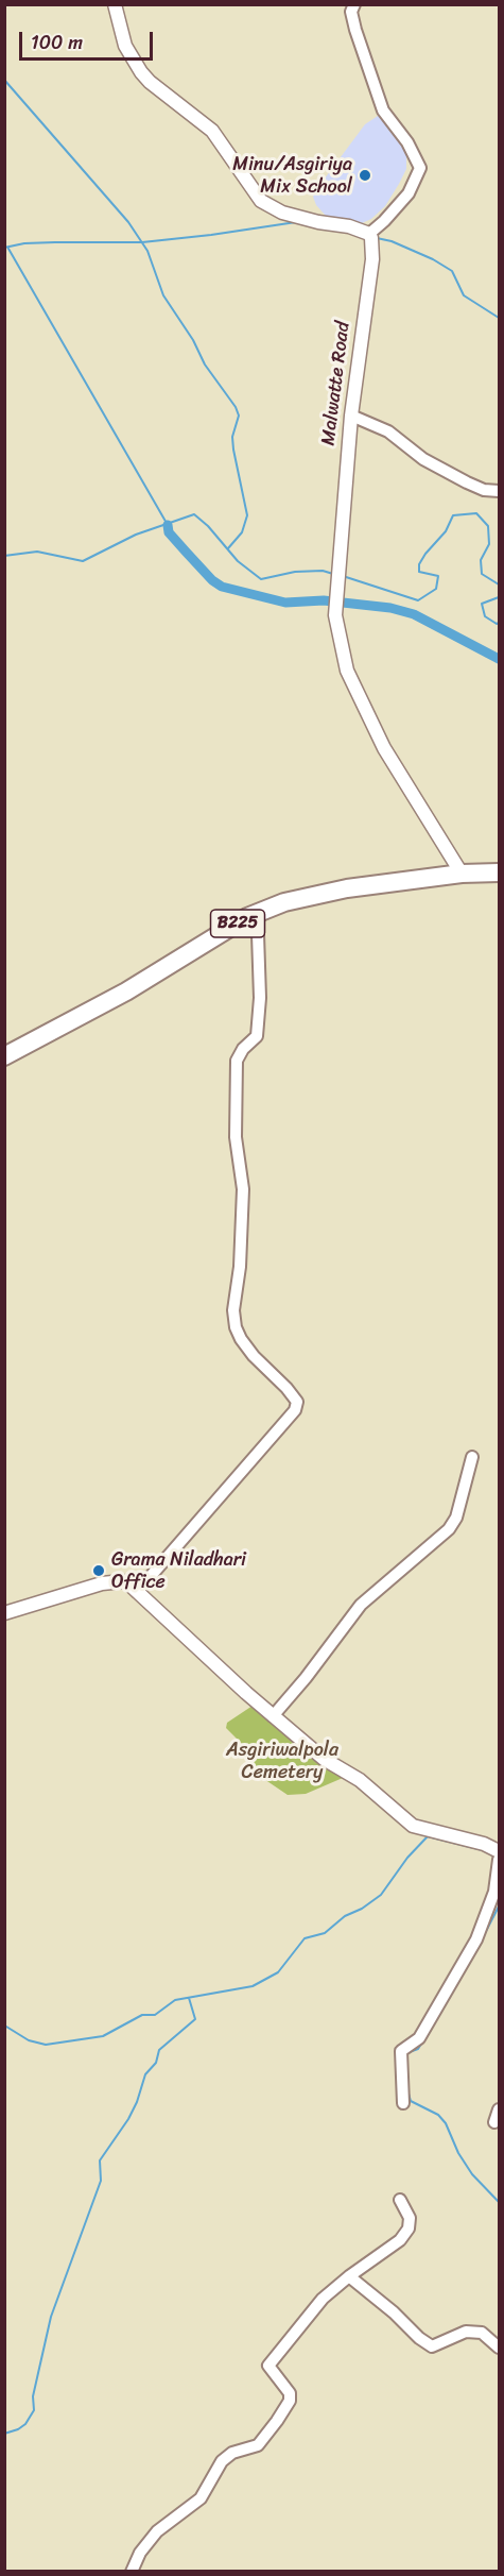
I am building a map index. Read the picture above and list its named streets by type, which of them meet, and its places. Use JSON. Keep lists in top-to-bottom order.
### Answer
{
  "streets": {
    "main road": ["B225"],
    "street": ["Malwatte Road"]
  },
  "crossings": [
    ["Malwatte Road", "B225"]
  ],
  "parks": ["Asgiriwalpola Cemetery"],
  "places": ["Minu/Asgiriya Mix School", "Grama Niladhari Office"],
  "scale_bar": "100 m"
}
